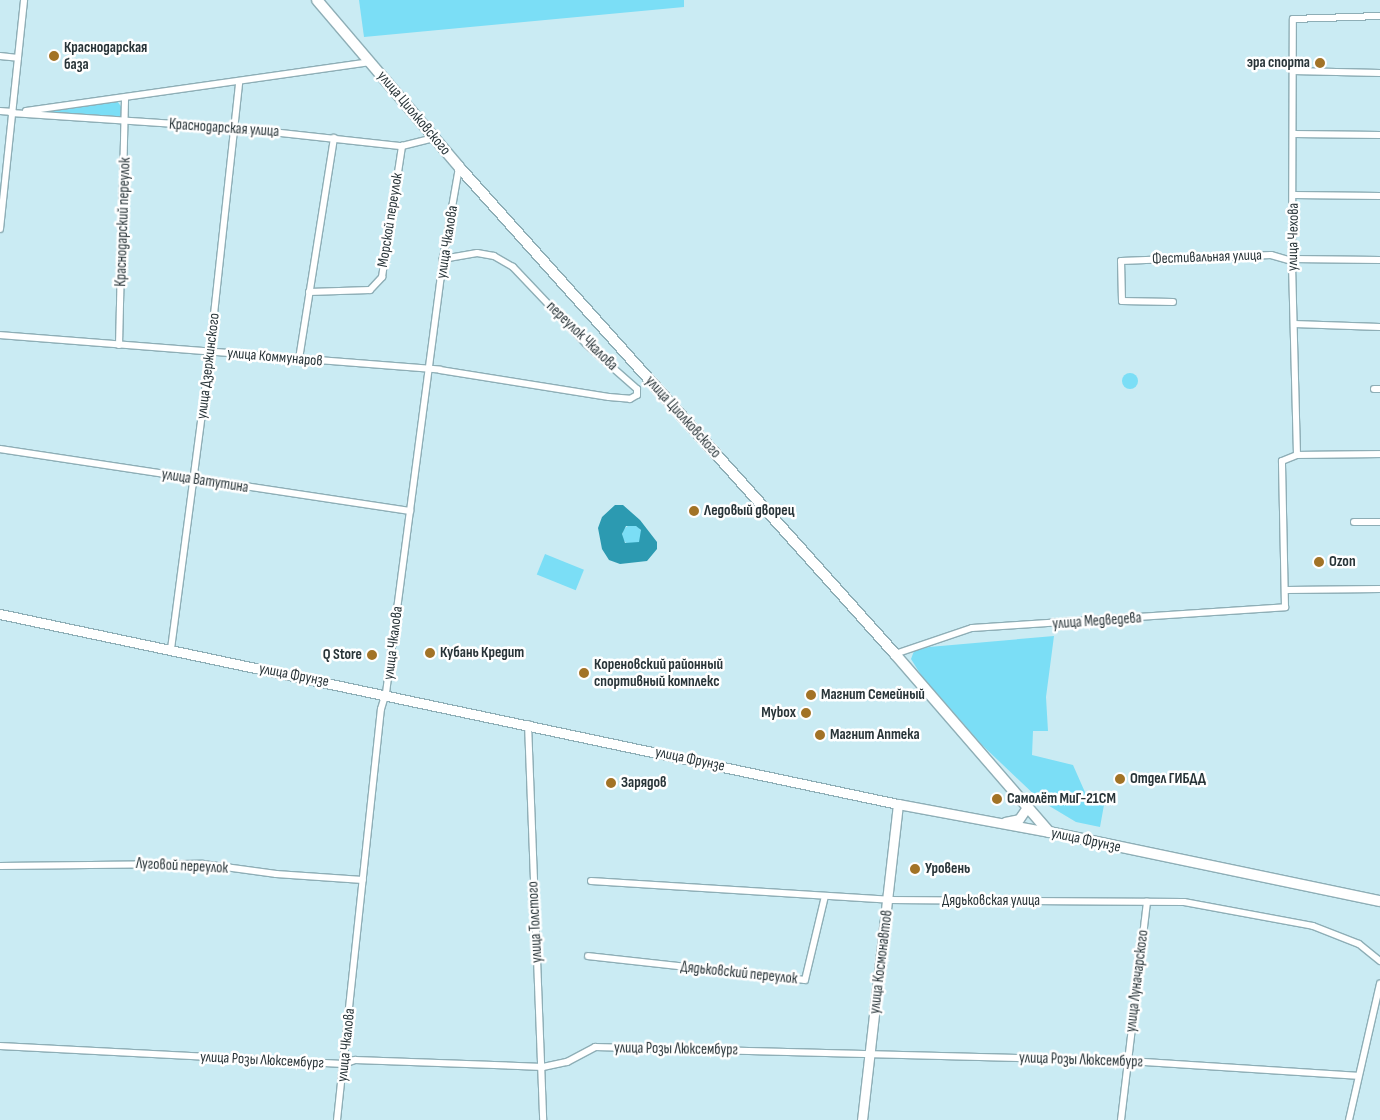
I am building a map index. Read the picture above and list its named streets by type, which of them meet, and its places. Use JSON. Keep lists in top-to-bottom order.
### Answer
{
  "streets": {
    "main road": ["улица Циолковского", "улица Фрунзе", "улица Космонавтов"],
    "street": [
      "Краснодарская улица",
      "Морской переулок",
      "Краснодарский переулок",
      "улица Чехова",
      "улица Чкалова",
      "Фестивальная улица",
      "переулок Чкалова",
      "улица Коммунаров",
      "улица Дзержинского",
      "улица Ватутина",
      "улица Медведева",
      "Луговой переулок",
      "Дядьковская улица",
      "улица Толстого",
      "Дядьковский переулок",
      "улица Луначарского",
      "улица Розы Люксембург"
    ]
  },
  "crossings": [
    ["улица Циолковского", "Краснодарская улица"],
    ["улица Циолковского", "улица Чкалова"],
    ["улица Циолковского", "улица Медведева"],
    ["улица Циолковского", "улица Фрунзе"],
    ["Краснодарская улица", "Морской переулок"],
    ["Краснодарская улица", "Краснодарский переулок"],
    ["Краснодарская улица", "улица Дзержинского"],
    ["Краснодарский переулок", "улица Коммунаров"],
    ["улица Чехова", "Фестивальная улица"],
    ["улица Чкалова", "переулок Чкалова"],
    ["улица Чкалова", "улица Коммунаров"],
    ["улица Чкалова", "улица Ватутина"],
    ["улица Чкалова", "улица Фрунзе"],
    ["улица Чкалова", "Луговой переулок"],
    ["улица Чкалова", "улица Розы Люксембург"],
    ["переулок Чкалова", "улица Коммунаров"],
    ["улица Коммунаров", "улица Дзержинского"],
    ["улица Дзержинского", "улица Ватутина"],
    ["улица Дзержинского", "улица Фрунзе"],
    ["улица Фрунзе", "улица Толстого"],
    ["улица Фрунзе", "улица Космонавтов"],
    ["Дядьковская улица", "улица Космонавтов"],
    ["Дядьковская улица", "Дядьковский переулок"],
    ["Дядьковская улица", "улица Луначарского"],
    ["улица Толстого", "улица Розы Люксембург"],
    ["улица Космонавтов", "улица Розы Люксембург"],
    ["улица Луначарского", "улица Розы Люксембург"]
  ],
  "places": [
    "Краснодарская база",
    "эра спорта",
    "Ледовый дворец",
    "Ozon",
    "Кубань Кредит",
    "Q Store",
    "Кореновский районный спортивный комплекс",
    "Магнит Семейный",
    "Mybox",
    "Магнит Аптека",
    "Отдел ГИБДД",
    "Зарядов",
    "Самолёт МиГ-21СМ",
    "Уровень"
  ]
}
